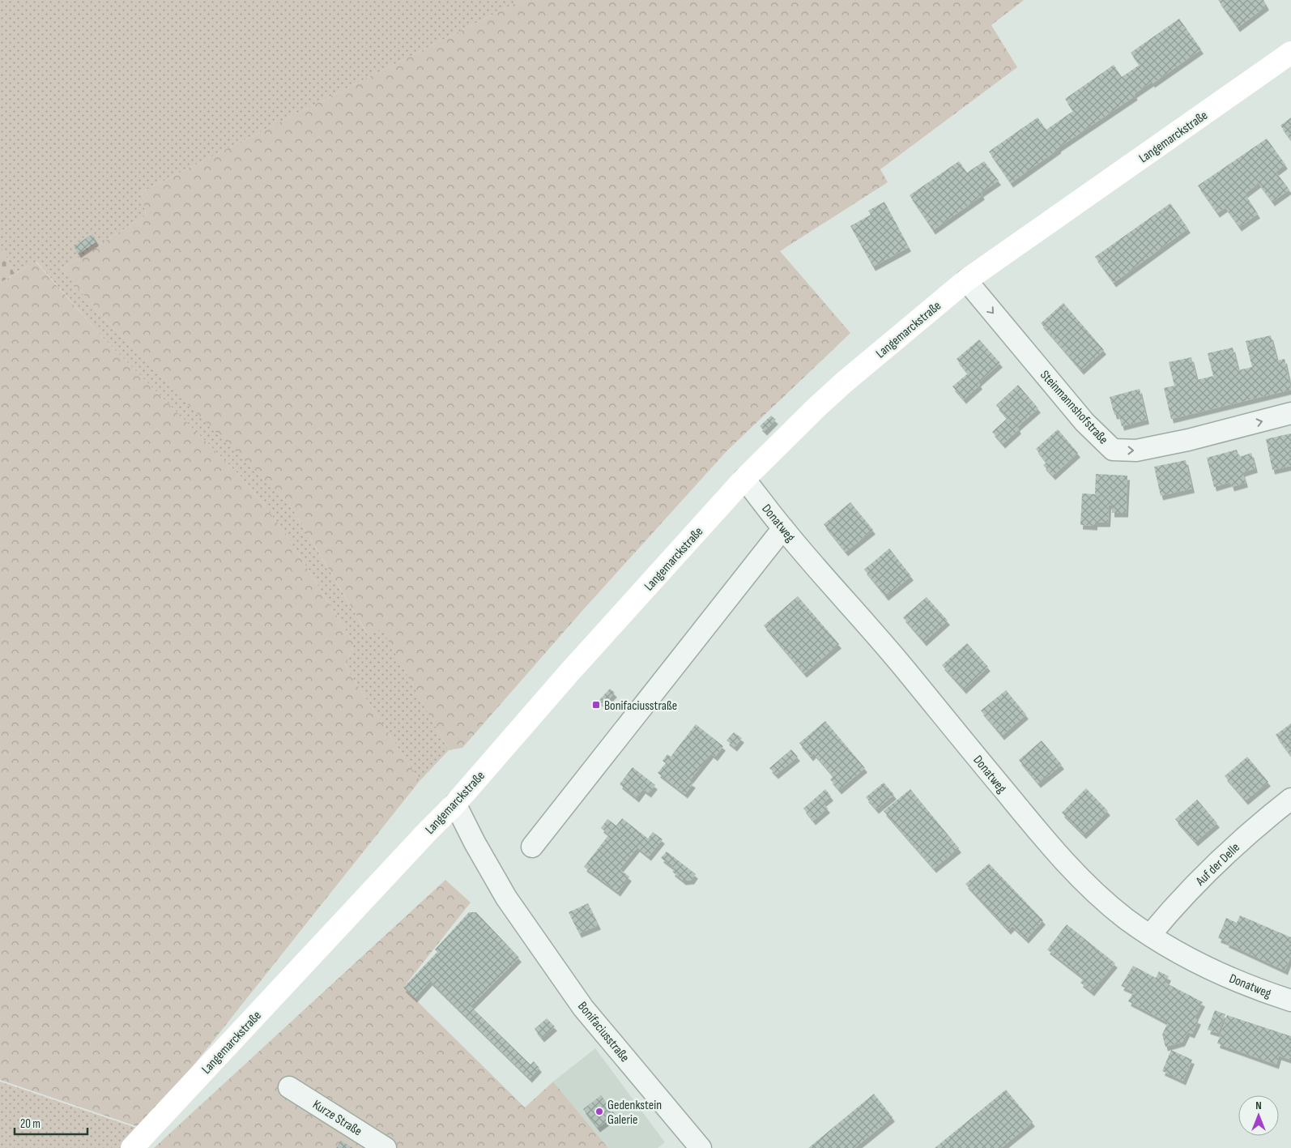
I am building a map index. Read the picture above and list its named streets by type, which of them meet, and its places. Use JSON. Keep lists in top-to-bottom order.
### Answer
{
  "streets": {
    "street": [
      "Langemarckstraße",
      "Steinmannshofstraße",
      "Donatweg",
      "Auf der Delle",
      "Bonifaciusstraße",
      "Kurze Straße"
    ]
  },
  "crossings": [
    ["Langemarckstraße", "Steinmannshofstraße"],
    ["Langemarckstraße", "Donatweg"],
    ["Langemarckstraße", "Bonifaciusstraße"],
    ["Donatweg", "Auf der Delle"]
  ],
  "one_way": ["Steinmannshofstraße"],
  "places": {
    "transit": ["Bonifaciusstraße"],
    "other": ["Gedenkstein Galerie"]
  },
  "scale_bar": "20 m",
  "north": "top"
}
